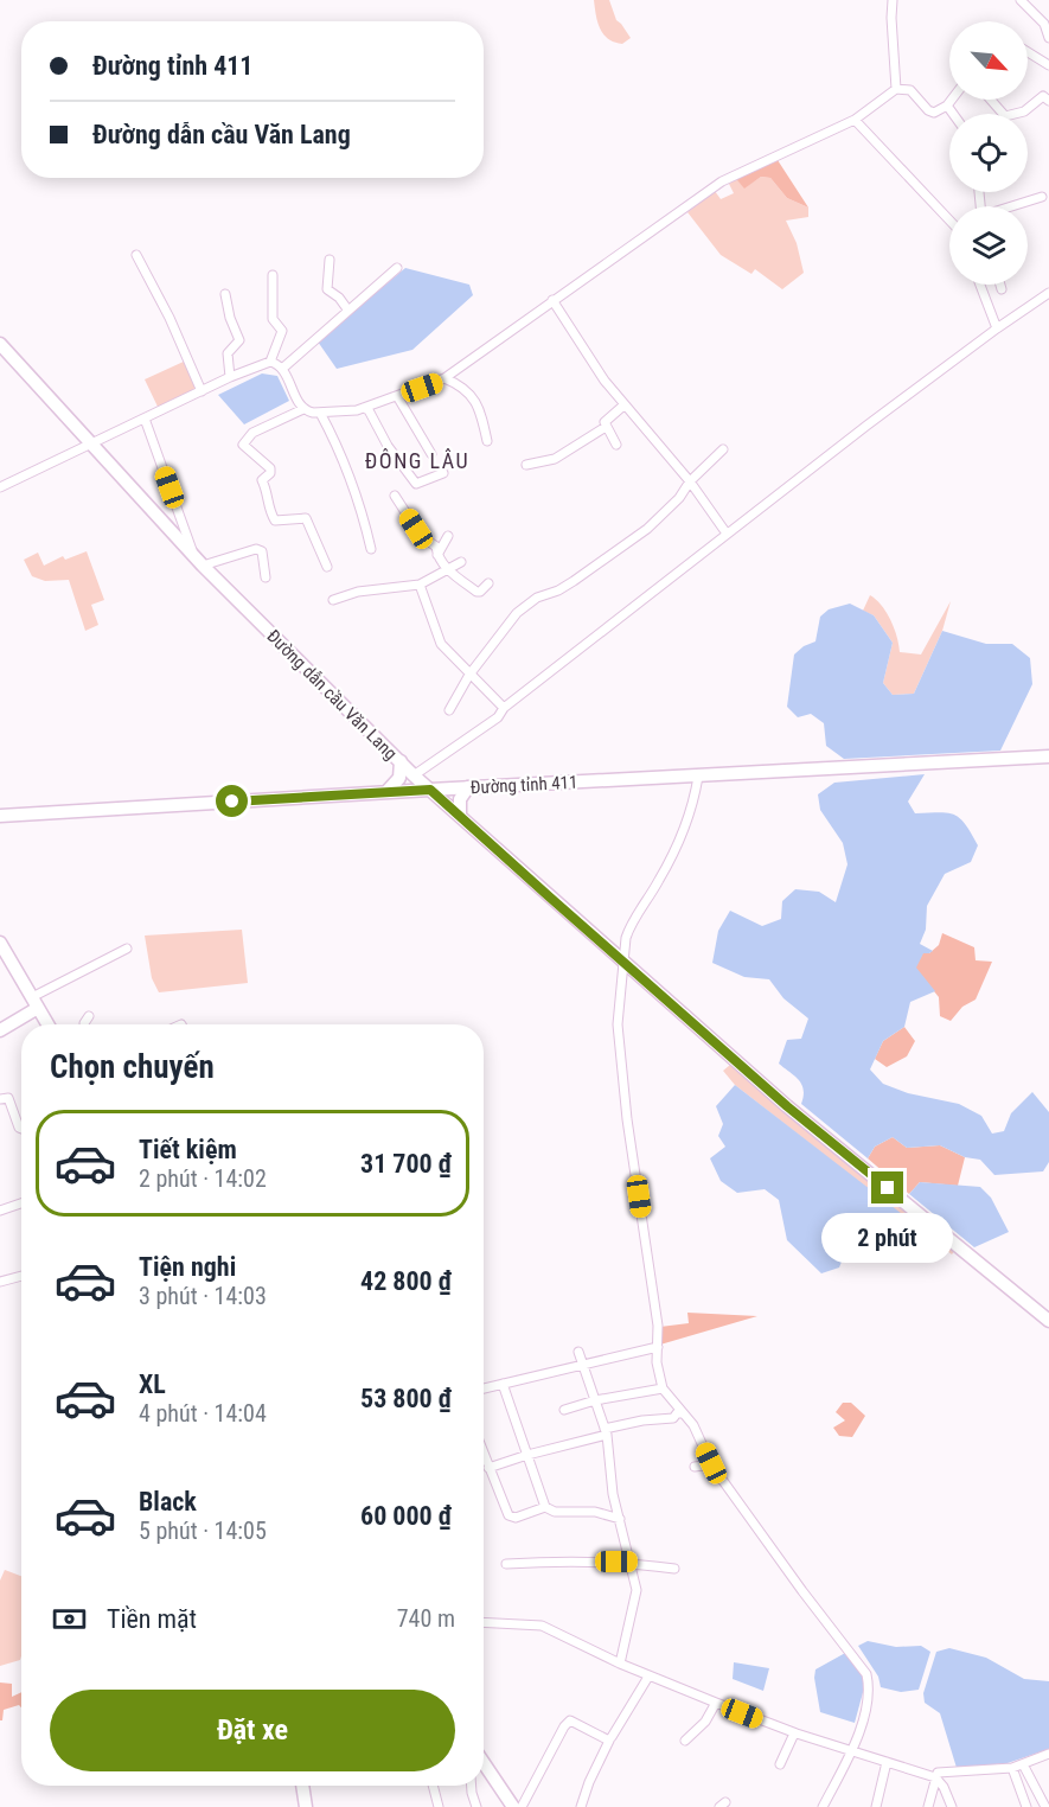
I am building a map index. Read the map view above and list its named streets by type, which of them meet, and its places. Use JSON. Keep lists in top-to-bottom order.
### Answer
{
  "streets": {
    "main road": ["Đường dẫn cầu Văn Lang", "Đường tỉnh 411"]
  },
  "crossings": [
    ["Đường dẫn cầu Văn Lang", "Đường tỉnh 411"]
  ],
  "districts": ["ĐÔNG LÂU"],
  "north": "bottom right",
  "page": {
    "banner": ["Đường tỉnh 411", "Đường dẫn cầu Văn Lang"],
    "heading": "Chọn chuyến",
    "list": [
      {
        "name": "Tiết kiệm",
        "note": "2 phút · 14:02",
        "value": "31 700 ₫"
      },
      {
        "name": "Tiện nghi",
        "note": "3 phút · 14:03",
        "value": "42 800 ₫"
      },
      {
        "name": "XL",
        "note": "4 phút · 14:04",
        "value": "53 800 ₫"
      },
      {
        "name": "Black",
        "note": "5 phút · 14:05",
        "value": "60 000 ₫"
      }
    ],
    "bubble": "2 phút",
    "pay": ["Tiền mặt", "740 m"],
    "buttons": "Đặt xe"
  }
}
